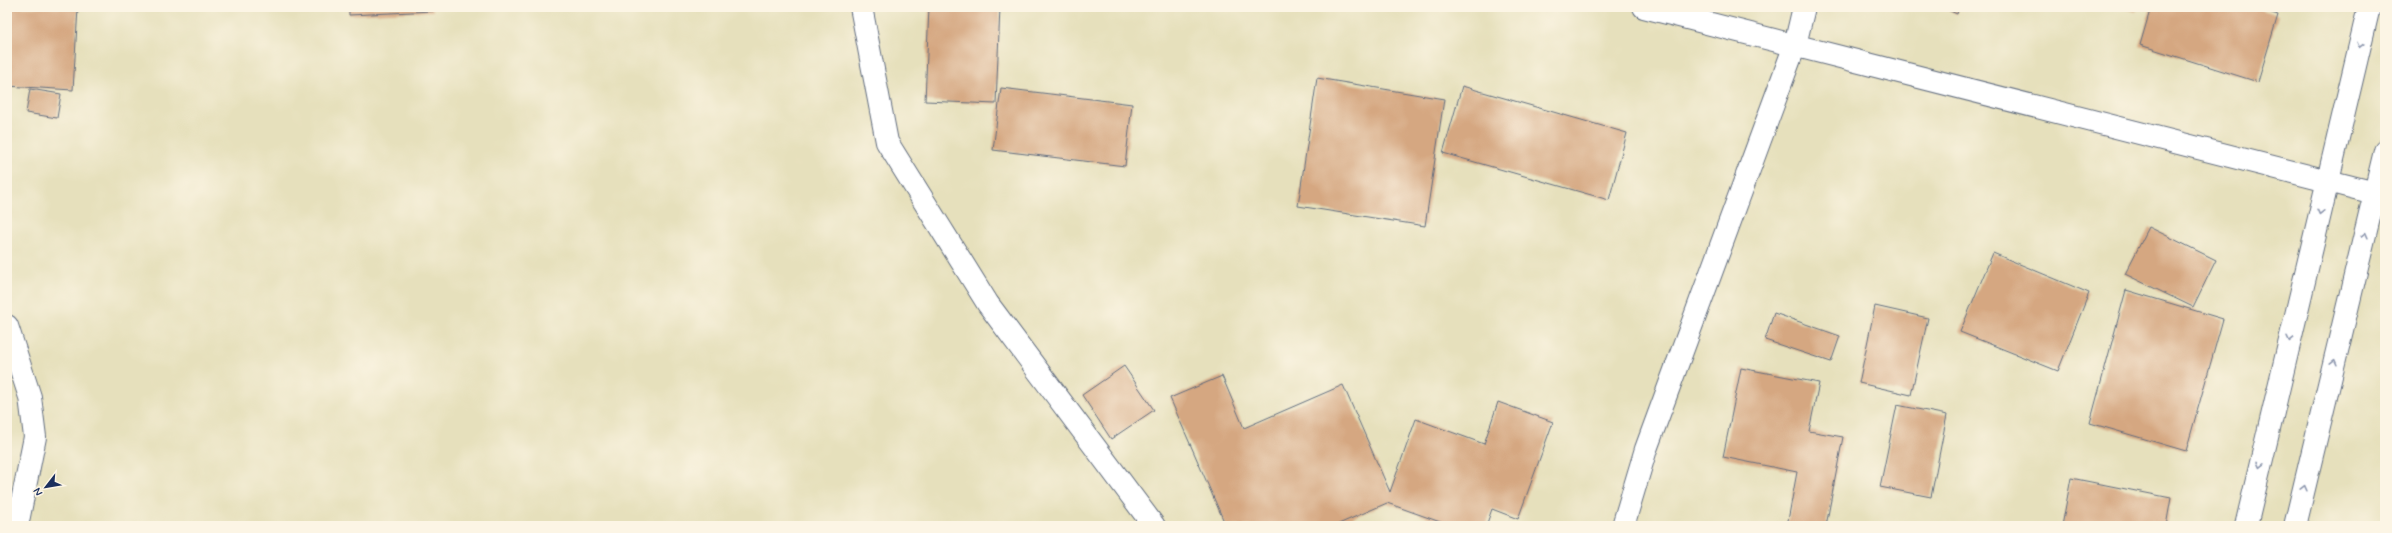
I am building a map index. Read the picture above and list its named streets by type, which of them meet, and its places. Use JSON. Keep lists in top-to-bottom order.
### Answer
{
  "north": "bottom left"
}
